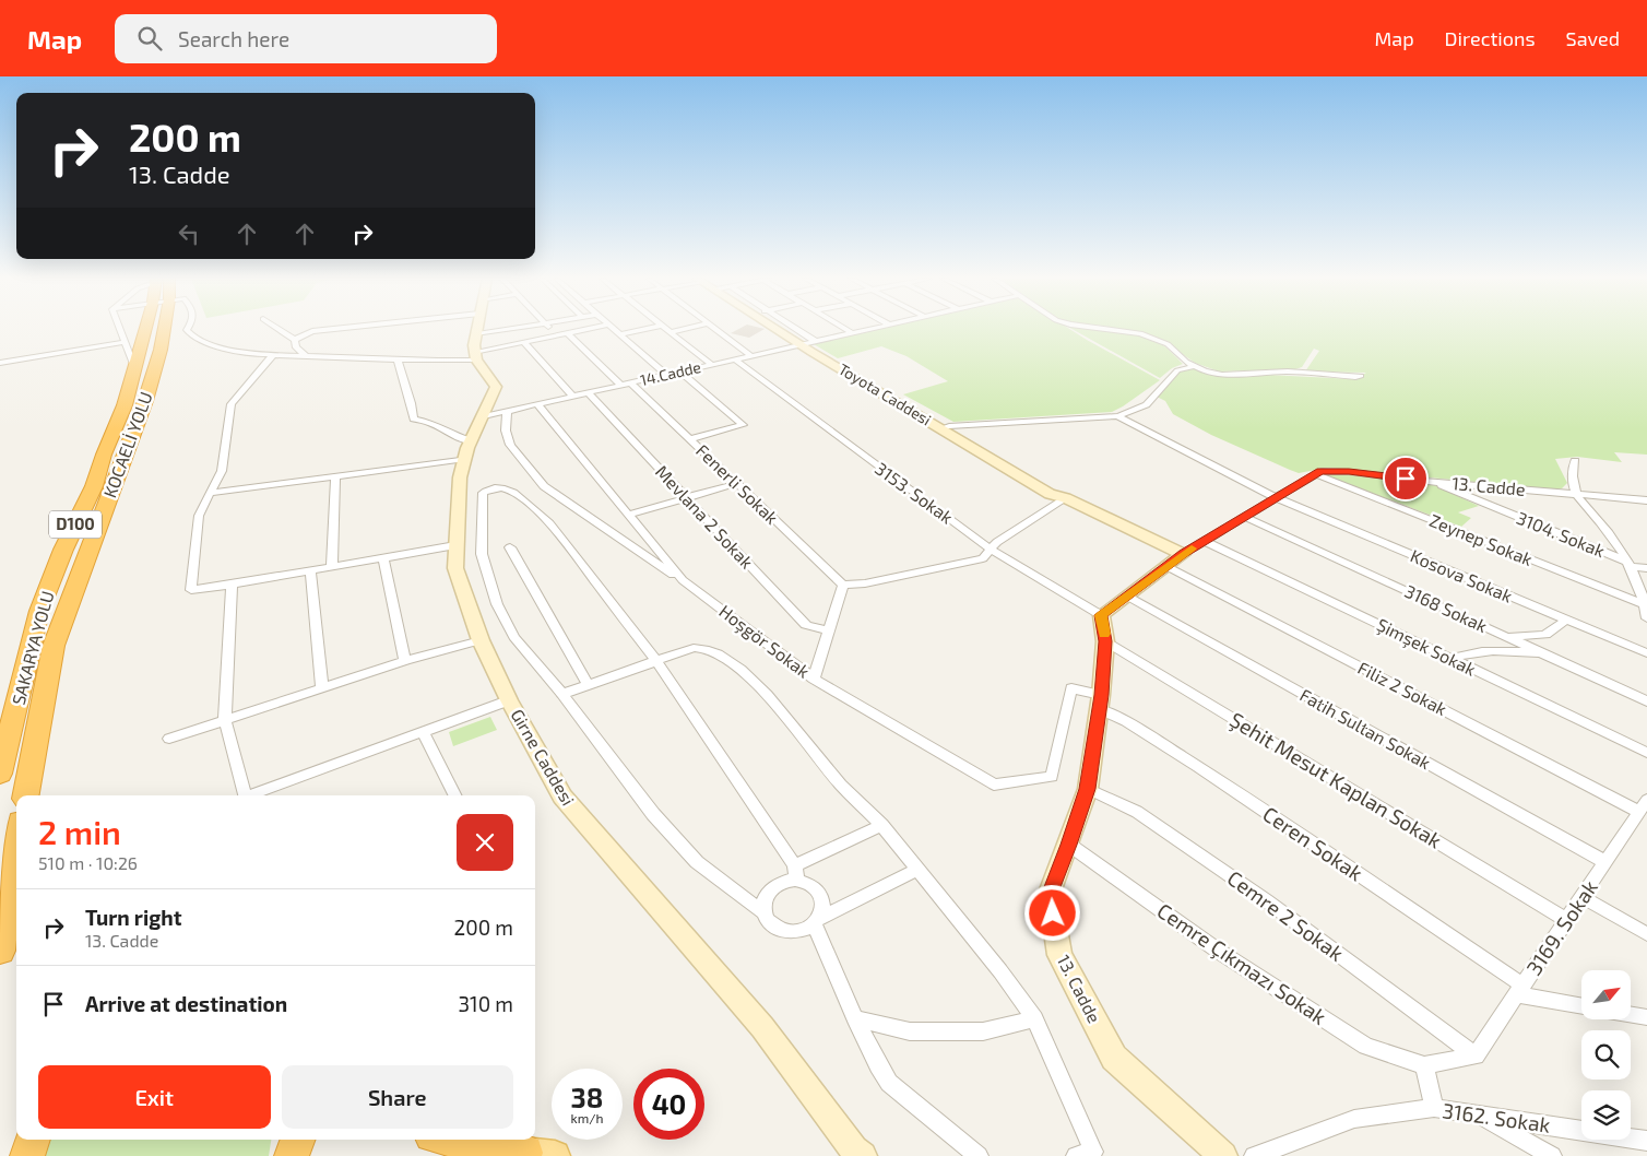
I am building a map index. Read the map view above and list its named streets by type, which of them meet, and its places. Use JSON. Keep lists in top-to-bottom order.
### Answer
{
  "streets": {
    "highway": ["KOCAELİ YOLU", "D100", "SAKARYA YOLU"],
    "street": [
      "14.Cadde",
      "Toyota Caddesi",
      "Fenerli Sokak",
      "13. Cadde",
      "3153. Sokak",
      "Mevlana 2 Sokak",
      "3104. Sokak",
      "Zeynep Sokak",
      "Kosova Sokak",
      "3168 Sokak",
      "Hoşgör Sokak",
      "Şimşek Sokak",
      "Filiz 2 Sokak",
      "Fatih Sultan Sokak",
      "Girne Caddesi",
      "Şehit Mesut Kaplan Sokak",
      "Ceren Sokak",
      "Cemre 2 Sokak",
      "3169. Sokak",
      "Cemre Çıkmazı Sokak",
      "3162. Sokak"
    ]
  },
  "crossings": [
    ["14.Cadde", "Toyota Caddesi"],
    ["14.Cadde", "Fenerli Sokak"],
    ["14.Cadde", "3153. Sokak"],
    ["14.Cadde", "Mevlana 2 Sokak"],
    ["14.Cadde", "Hoşgör Sokak"],
    ["14.Cadde", "Girne Caddesi"],
    ["Toyota Caddesi", "13. Cadde"],
    ["Toyota Caddesi", "Filiz 2 Sokak"],
    ["13. Cadde", "3153. Sokak"],
    ["13. Cadde", "3104. Sokak"],
    ["13. Cadde", "Zeynep Sokak"],
    ["13. Cadde", "Kosova Sokak"],
    ["13. Cadde", "3168 Sokak"],
    ["13. Cadde", "Şimşek Sokak"],
    ["13. Cadde", "Filiz 2 Sokak"],
    ["13. Cadde", "Fatih Sultan Sokak"],
    ["13. Cadde", "Şehit Mesut Kaplan Sokak"],
    ["13. Cadde", "Ceren Sokak"],
    ["13. Cadde", "Cemre 2 Sokak"],
    ["13. Cadde", "Cemre Çıkmazı Sokak"],
    ["Hoşgör Sokak", "Ceren Sokak"],
    ["Filiz 2 Sokak", "3169. Sokak"],
    ["Fatih Sultan Sokak", "3169. Sokak"],
    ["Şehit Mesut Kaplan Sokak", "3169. Sokak"],
    ["Ceren Sokak", "3169. Sokak"],
    ["Cemre 2 Sokak", "3169. Sokak"]
  ],
  "north": "top right",
  "page": {
    "header": "Map",
    "search": "Search here",
    "nav": ["Map", "Directions", "Saved"],
    "turn": ["200 m", "13. Cadde"],
    "heading": ["2 min", "510 m · 10:26"],
    "list": [
      {
        "name": "Turn right",
        "note": "13. Cadde",
        "value": "200 m"
      },
      {
        "name": "Arrive at destination",
        "value": "310 m"
      }
    ],
    "buttons": ["Exit", "Share"],
    "speed": "38 km/h",
    "limit": "40"
  }
}
